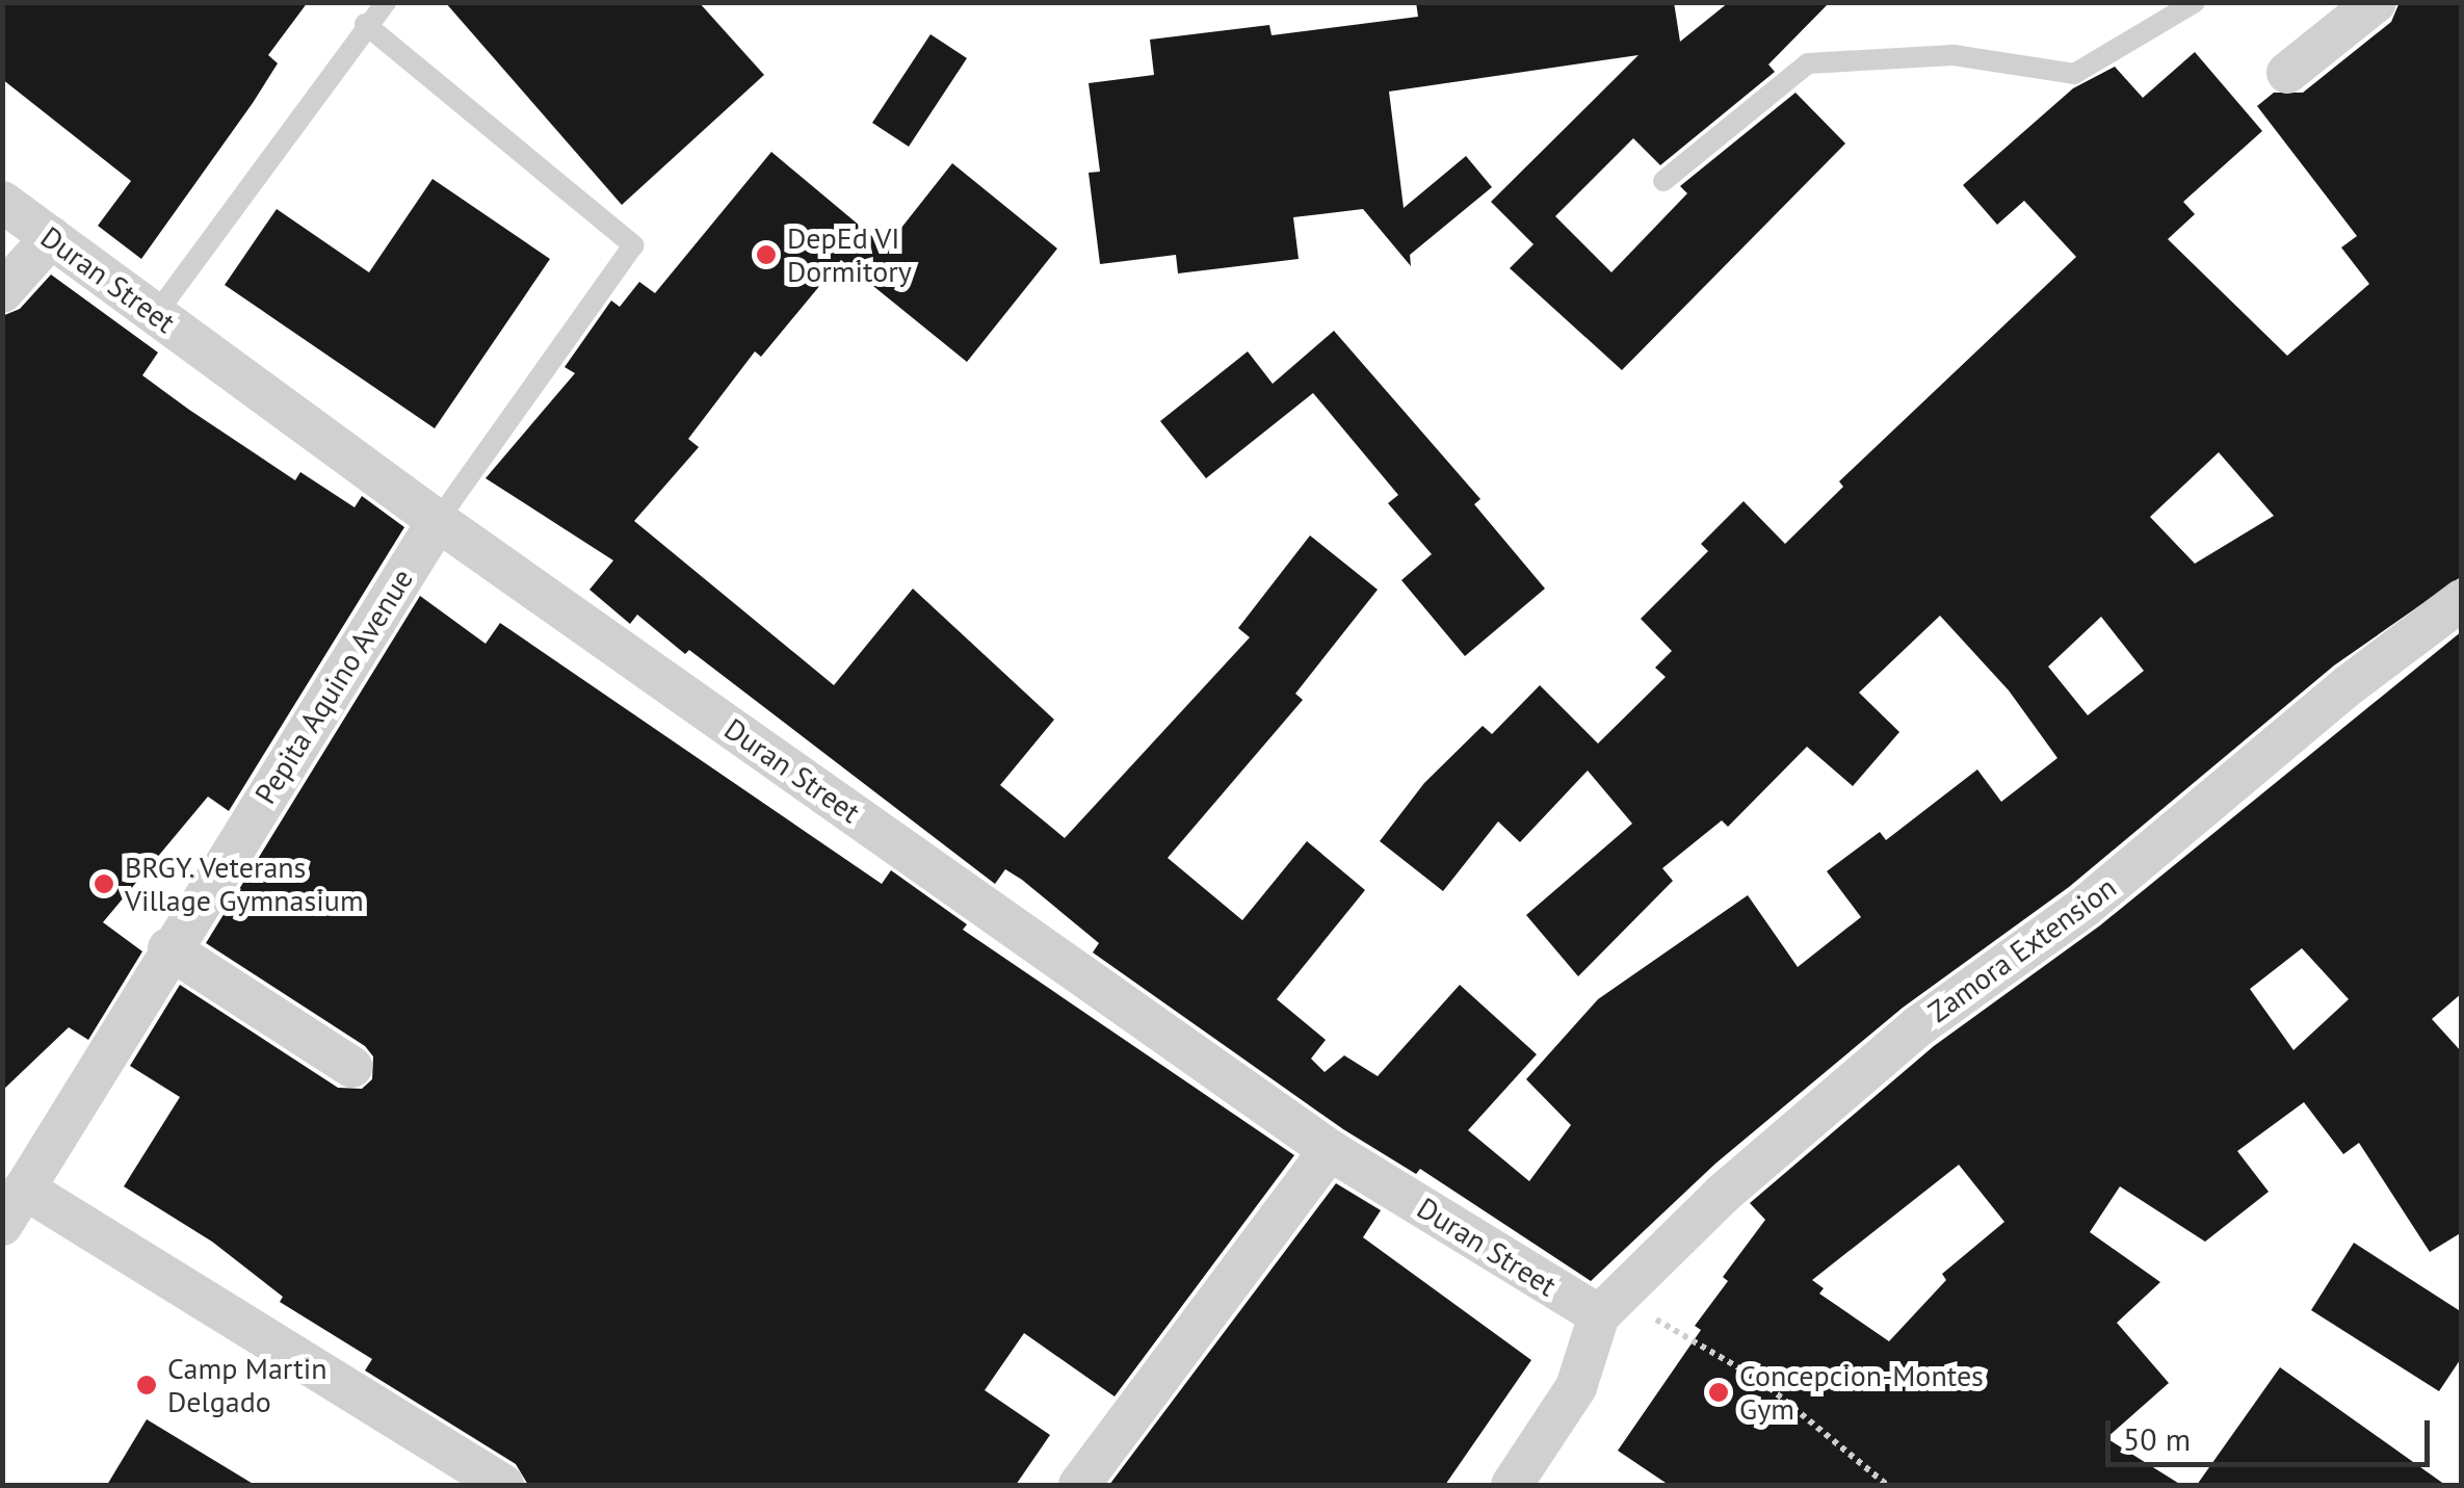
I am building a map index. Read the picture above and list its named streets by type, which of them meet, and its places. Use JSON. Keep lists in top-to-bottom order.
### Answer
{
  "streets": {
    "street": ["Duran Street", "Pepita Aquino Avenue", "Zamora Extension"]
  },
  "crossings": [
    ["Duran Street", "Pepita Aquino Avenue"],
    ["Duran Street", "Zamora Extension"]
  ],
  "places": [
    "DepEd VI Dormitory",
    "BRGY. Veterans Village Gymnasium",
    "Camp Martin Delgado",
    "Concepcion-Montes Gym"
  ],
  "scale_bar": "50 m"
}
